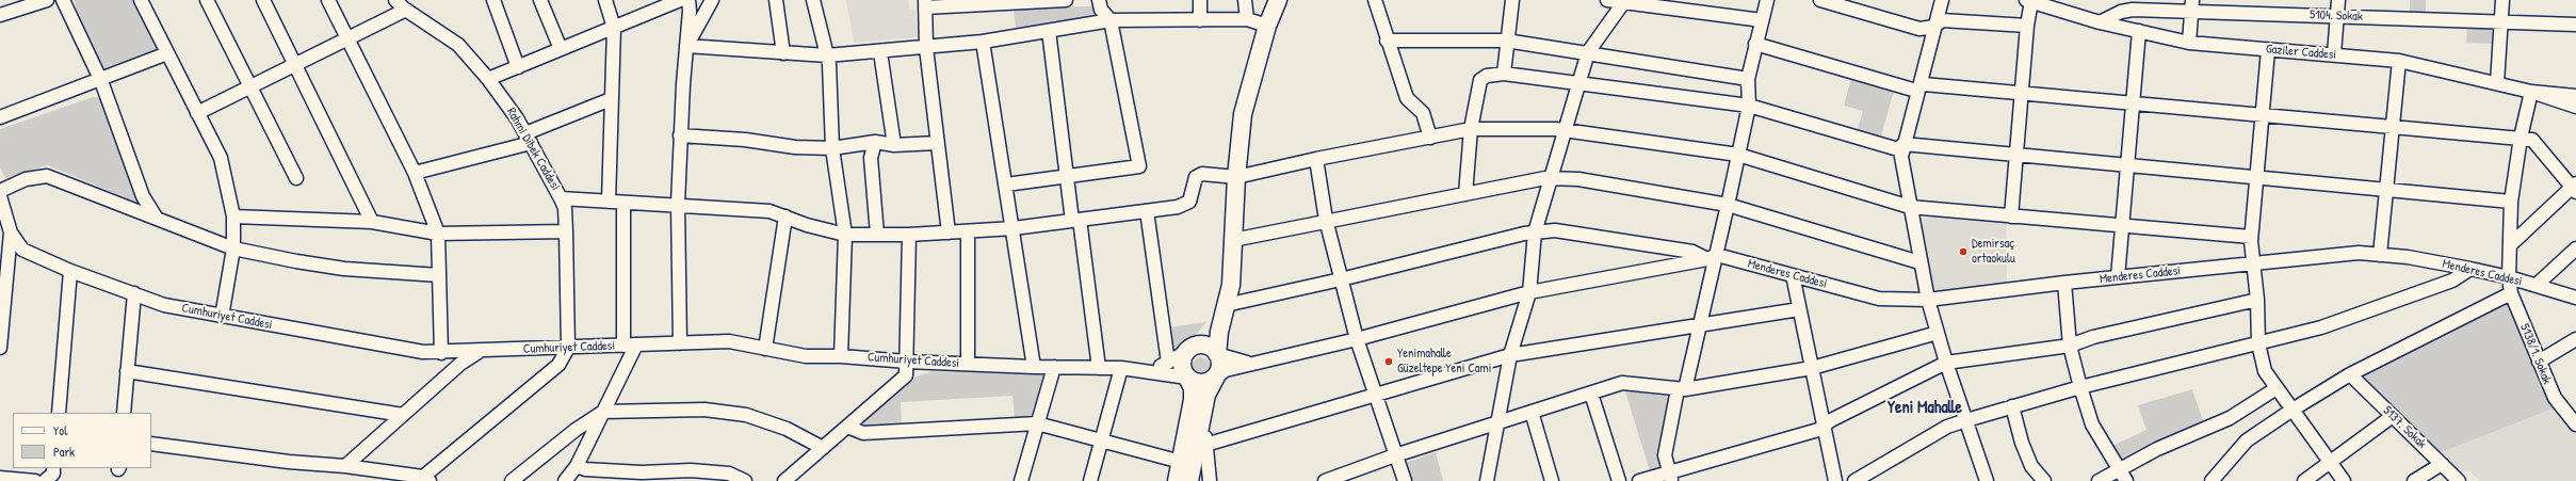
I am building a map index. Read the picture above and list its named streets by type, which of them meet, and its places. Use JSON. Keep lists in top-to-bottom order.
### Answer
{
  "streets": {
    "street": [
      "5104. Sokak",
      "Gaziler Caddesi",
      "Rahmi Dibek Caddesi",
      "Menderes Caddesi",
      "Cumhuriyet Caddesi",
      "5138/1. Sokak",
      "5137. Sokak"
    ]
  },
  "crossings": [
    ["5104. Sokak", "Gaziler Caddesi"],
    ["Gaziler Caddesi", "5138/1. Sokak"],
    ["Rahmi Dibek Caddesi", "Cumhuriyet Caddesi"],
    ["Menderes Caddesi", "5138/1. Sokak"]
  ],
  "districts": ["Yeni Mahalle"],
  "places": ["Demirsaç ortaokulu", "Yenimahalle Güzeltepe Yeni Cami"],
  "legend": ["Yol", "Park"]
}
